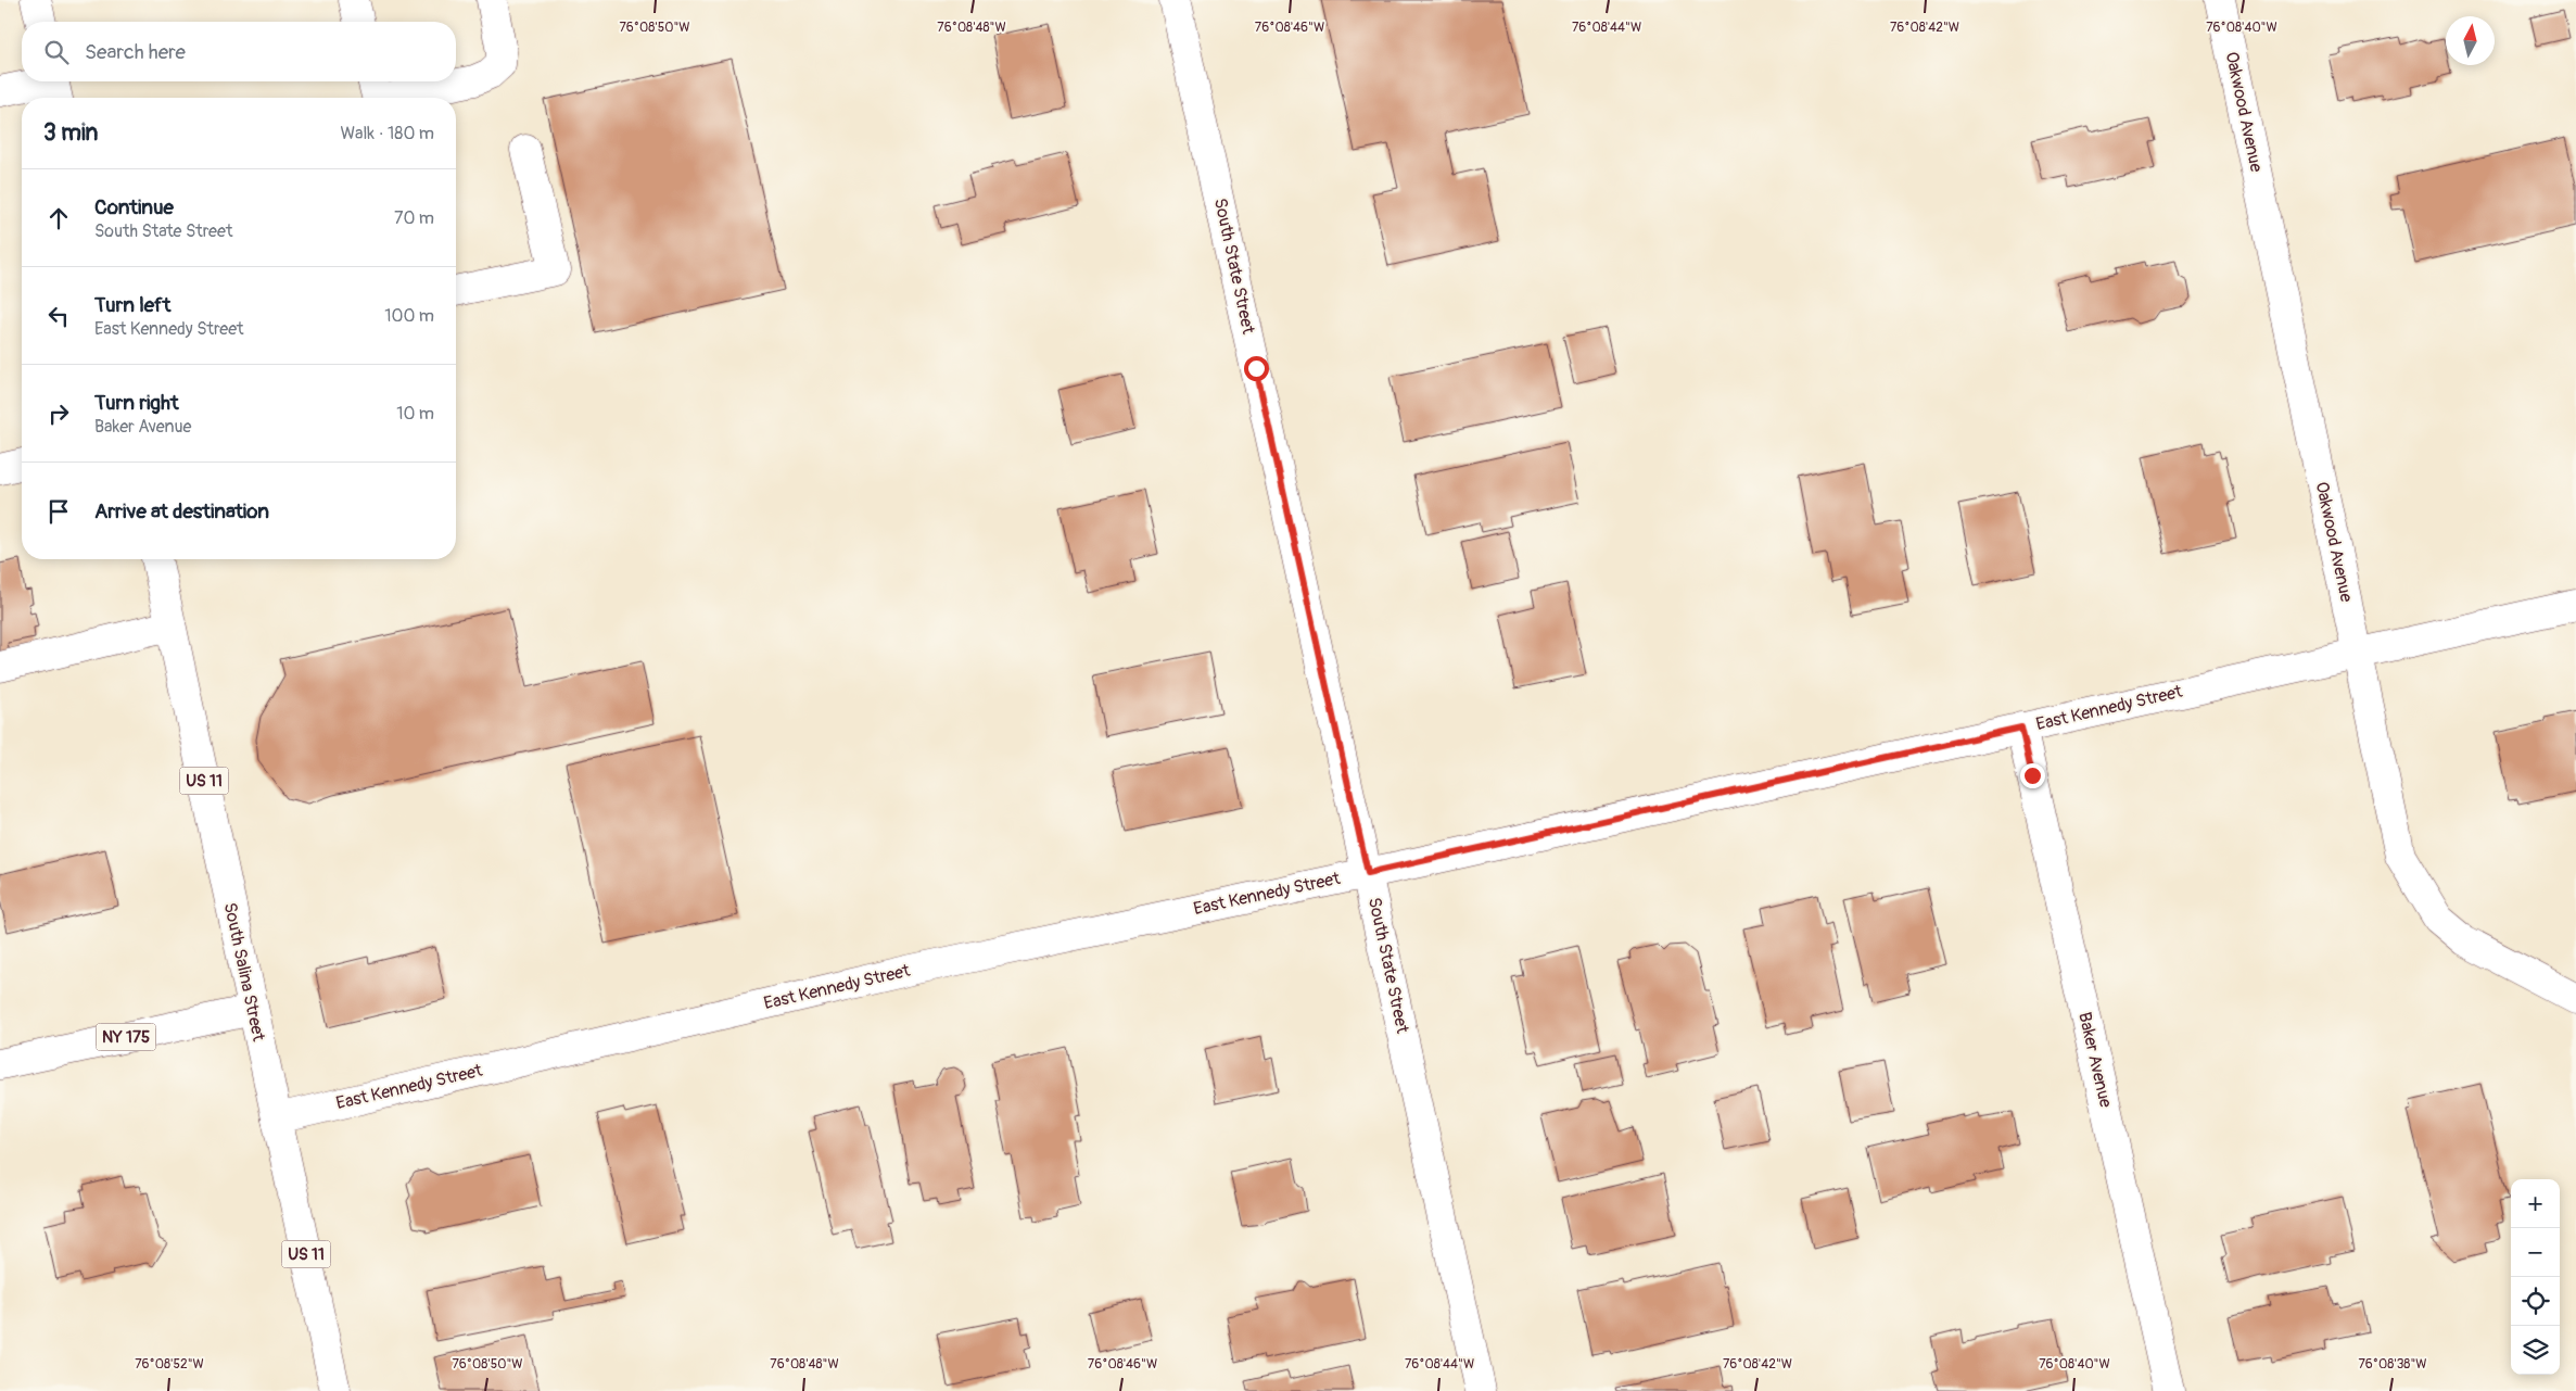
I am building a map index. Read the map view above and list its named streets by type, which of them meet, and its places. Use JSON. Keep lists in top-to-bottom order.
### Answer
{
  "streets": {
    "street": [
      "Oakwood Avenue",
      "South State Street",
      "East Kennedy Street",
      "US 11",
      "South Salina Street",
      "NY 175",
      "Baker Avenue"
    ]
  },
  "crossings": [
    ["Oakwood Avenue", "East Kennedy Street"],
    ["South State Street", "East Kennedy Street"],
    ["East Kennedy Street", "South Salina Street"],
    ["East Kennedy Street", "Baker Avenue"],
    ["South Salina Street", "NY 175"]
  ],
  "north": "top",
  "page": {
    "search": "Search here",
    "heading": ["3 min", "Walk · 180 m"],
    "list": [
      ["Continue", "South State Street", "70 m"],
      ["Turn left", "East Kennedy Street", "100 m"],
      ["Turn right", "Baker Avenue", "10 m"],
      "Arrive at destination"
    ],
    "map_buttons": ["+", "−"]
  },
  "coordinates": [
    "76°08'50\"W",
    "76°08'48\"W",
    "76°08'46\"W",
    "76°08'44\"W",
    "76°08'42\"W",
    "76°08'40\"W",
    "76°08'52\"W",
    "76°08'38\"W"
  ]
}
